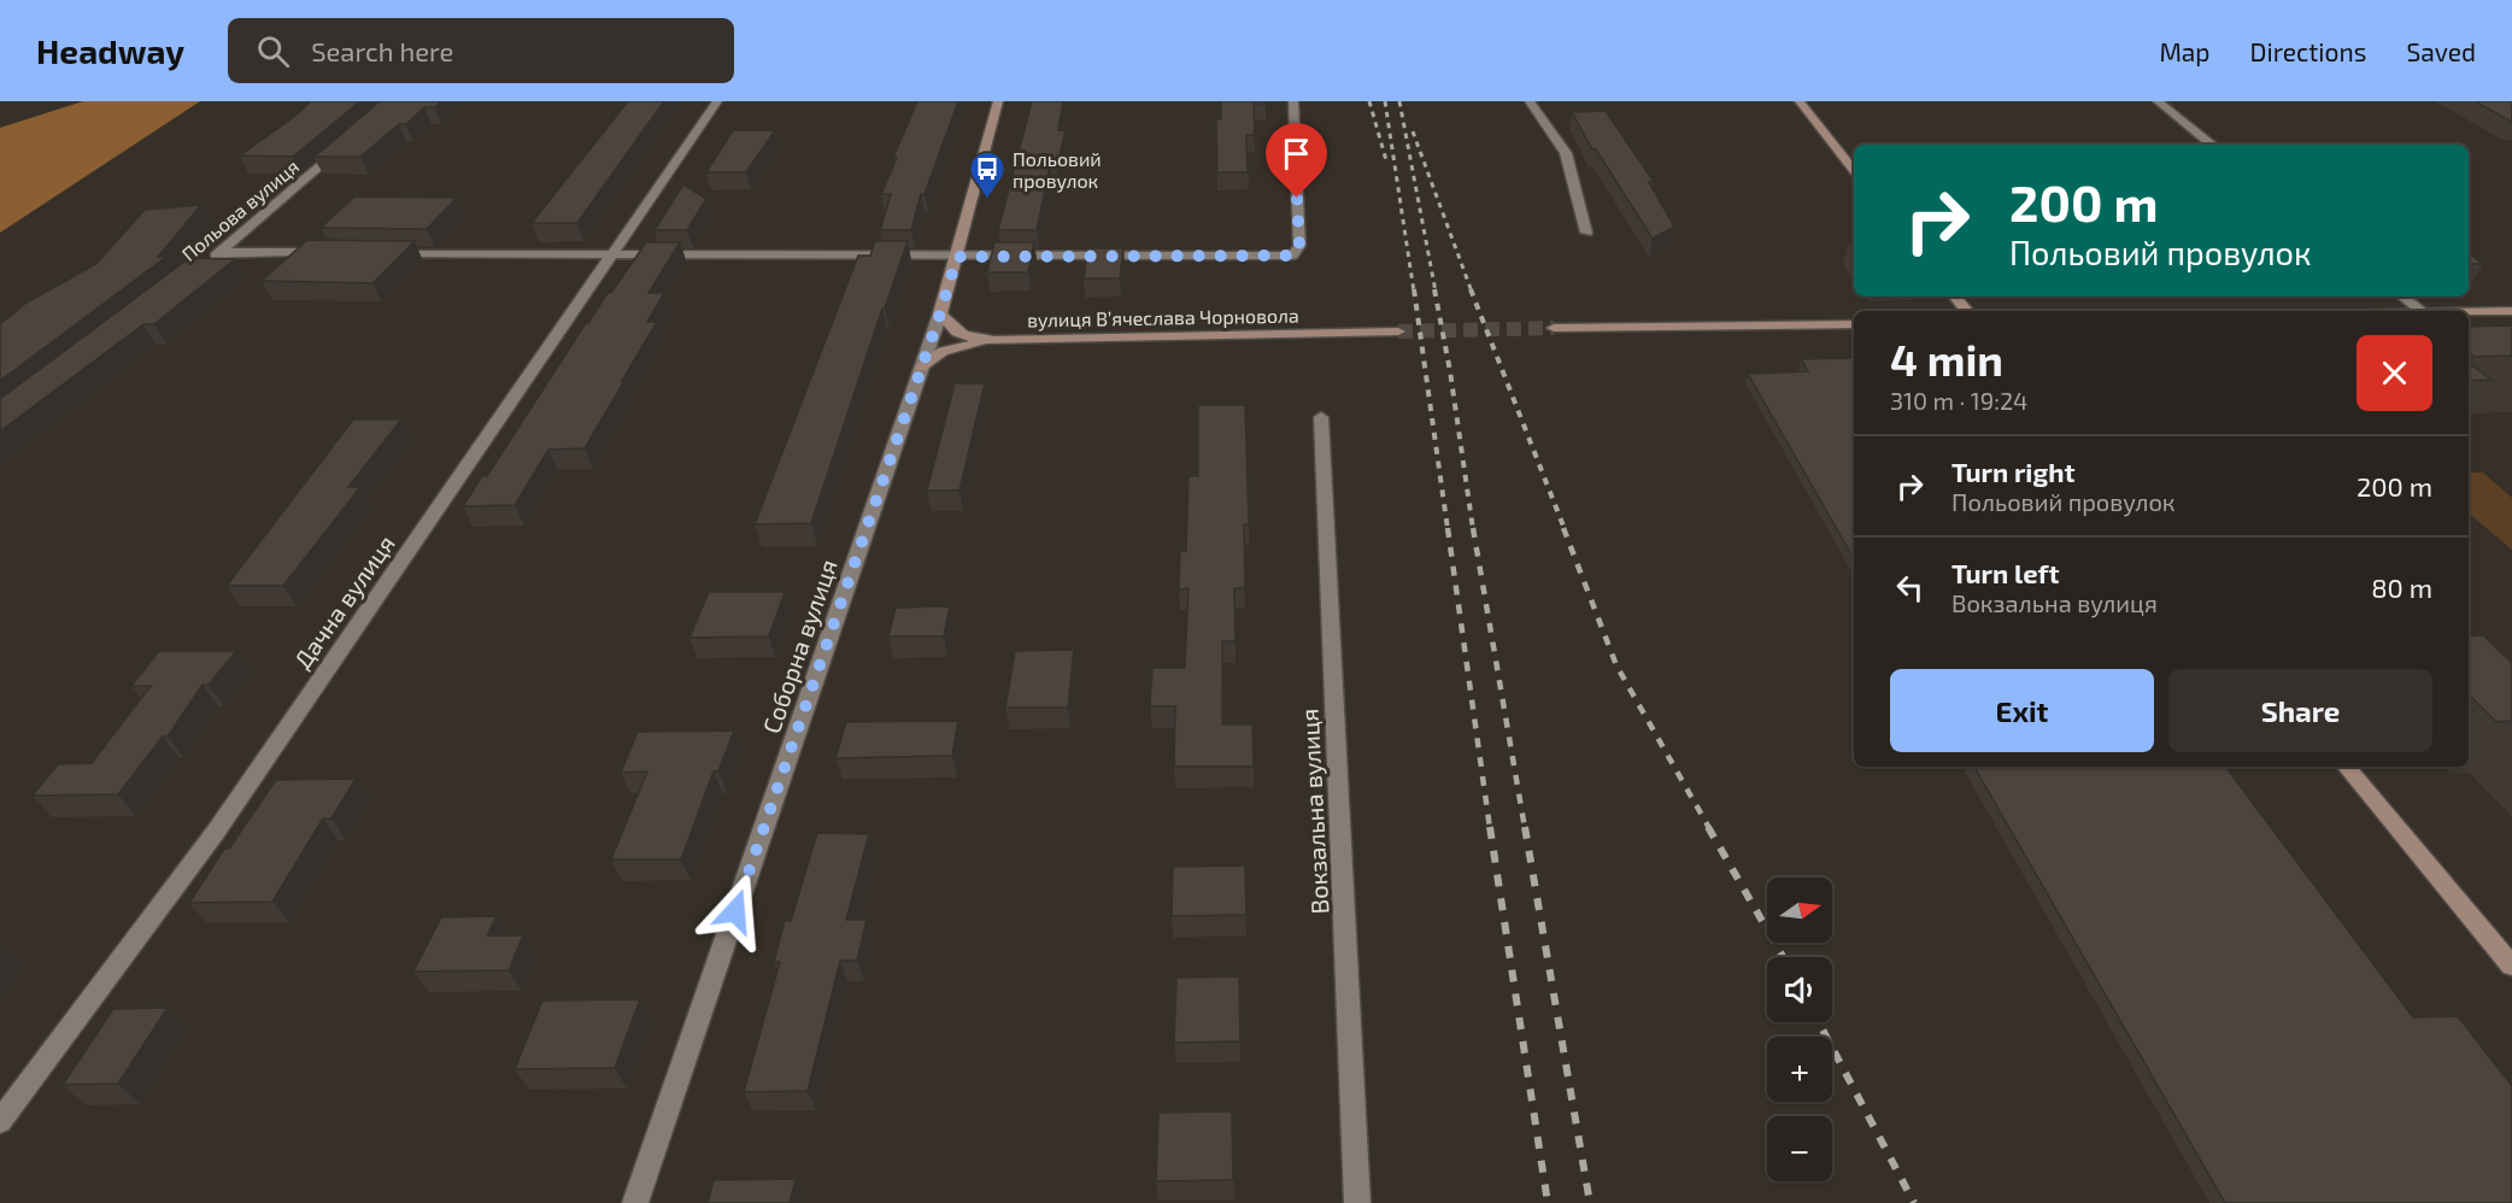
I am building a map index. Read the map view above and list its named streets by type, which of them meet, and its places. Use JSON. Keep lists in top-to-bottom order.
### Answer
{
  "streets": {
    "street": [
      "Польова вулиця",
      "вулиця Вʼячеслава Чорновола",
      "Дачна вулиця",
      "Соборна вулиця",
      "Вокзальна вулиця"
    ]
  },
  "crossings": [
    ["вулиця Вʼячеслава Чорновола", "Соборна вулиця"]
  ],
  "places": {
    "bus stop": ["Польовий провулок"]
  },
  "north": "right",
  "page": {
    "header": "Headway",
    "search": "Search here",
    "nav": ["Map", "Directions", "Saved"],
    "turn": ["200 m", "Польовий провулок"],
    "heading": ["4 min", "310 m · 19:24"],
    "list": [
      {
        "name": "Turn right",
        "note": "Польовий провулок",
        "value": "200 m"
      },
      {
        "name": "Turn left",
        "note": "Вокзальна вулиця",
        "value": "80 m"
      }
    ],
    "buttons": ["Exit", "Share"],
    "map_buttons": ["+", "−"]
  }
}
